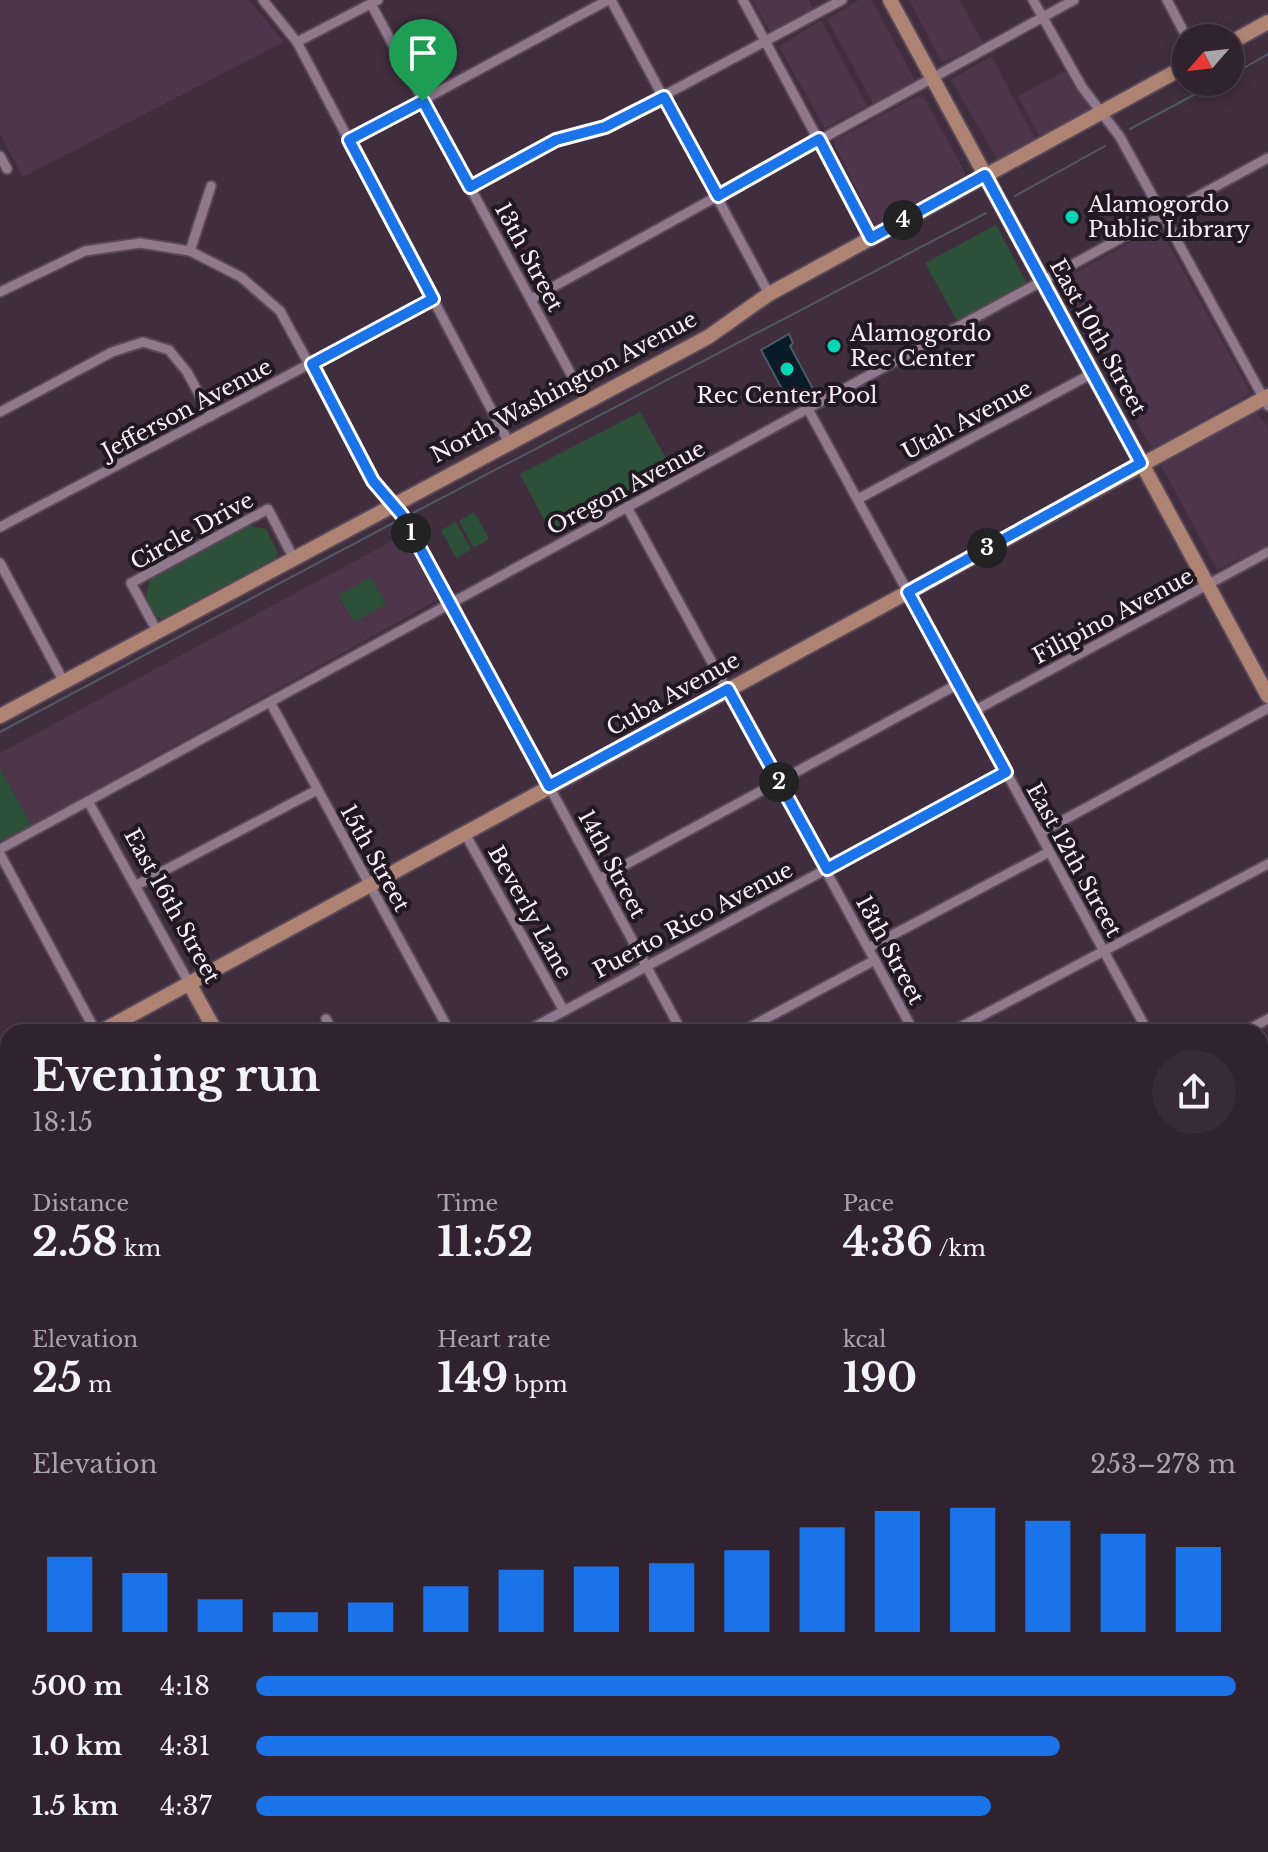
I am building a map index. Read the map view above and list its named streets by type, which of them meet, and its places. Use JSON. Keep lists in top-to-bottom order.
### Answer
{
  "streets": {
    "main road": [
      "East 10th Street",
      "North Washington Avenue",
      "Cuba Avenue",
      "East 16th Street"
    ],
    "street": [
      "13th Street",
      "Jefferson Avenue",
      "Utah Avenue",
      "Oregon Avenue",
      "Circle Drive",
      "Filipino Avenue",
      "15th Street",
      "East 12th Street",
      "14th Street",
      "Beverly Lane",
      "Puerto Rico Avenue"
    ]
  },
  "crossings": [
    ["13th Street", "North Washington Avenue"],
    ["13th Street", "Oregon Avenue"],
    ["13th Street", "Cuba Avenue"],
    ["13th Street", "Puerto Rico Avenue"],
    ["East 10th Street", "North Washington Avenue"],
    ["East 10th Street", "Utah Avenue"],
    ["East 10th Street", "Oregon Avenue"],
    ["East 10th Street", "Filipino Avenue"],
    ["East 10th Street", "Cuba Avenue"],
    ["North Washington Avenue", "Circle Drive"],
    ["North Washington Avenue", "14th Street"],
    ["Jefferson Avenue", "14th Street"],
    ["Utah Avenue", "East 12th Street"],
    ["Oregon Avenue", "15th Street"],
    ["Oregon Avenue", "East 12th Street"],
    ["Oregon Avenue", "14th Street"],
    ["Oregon Avenue", "East 16th Street"],
    ["Filipino Avenue", "East 12th Street"],
    ["Cuba Avenue", "15th Street"],
    ["Cuba Avenue", "East 12th Street"],
    ["Cuba Avenue", "14th Street"],
    ["Cuba Avenue", "East 16th Street"],
    ["Cuba Avenue", "Beverly Lane"],
    ["East 12th Street", "Puerto Rico Avenue"],
    ["14th Street", "Puerto Rico Avenue"],
    ["Beverly Lane", "Puerto Rico Avenue"]
  ],
  "places": ["Alamogordo Public Library", "Alamogordo Rec Center", "Rec Center Pool"],
  "north": "bottom left",
  "page": {
    "pins": [
      "4",
      "1",
      "3",
      "2"
    ],
    "heading": ["Evening run", "18:15"],
    "stats": [
      ["Distance", "2.58 km"],
      ["Time", "11:52"],
      ["Pace", "4:36 /km"],
      ["Elevation", "25 m"],
      ["Heart rate", "149 bpm"],
      ["kcal", "190"]
    ],
    "chart": ["Elevation", "253–278 m"],
    "list": [
      {
        "name": "500 m",
        "note": "4:18"
      },
      {
        "name": "1.0 km",
        "note": "4:31"
      },
      {
        "name": "1.5 km",
        "note": "4:37"
      }
    ]
  }
}
